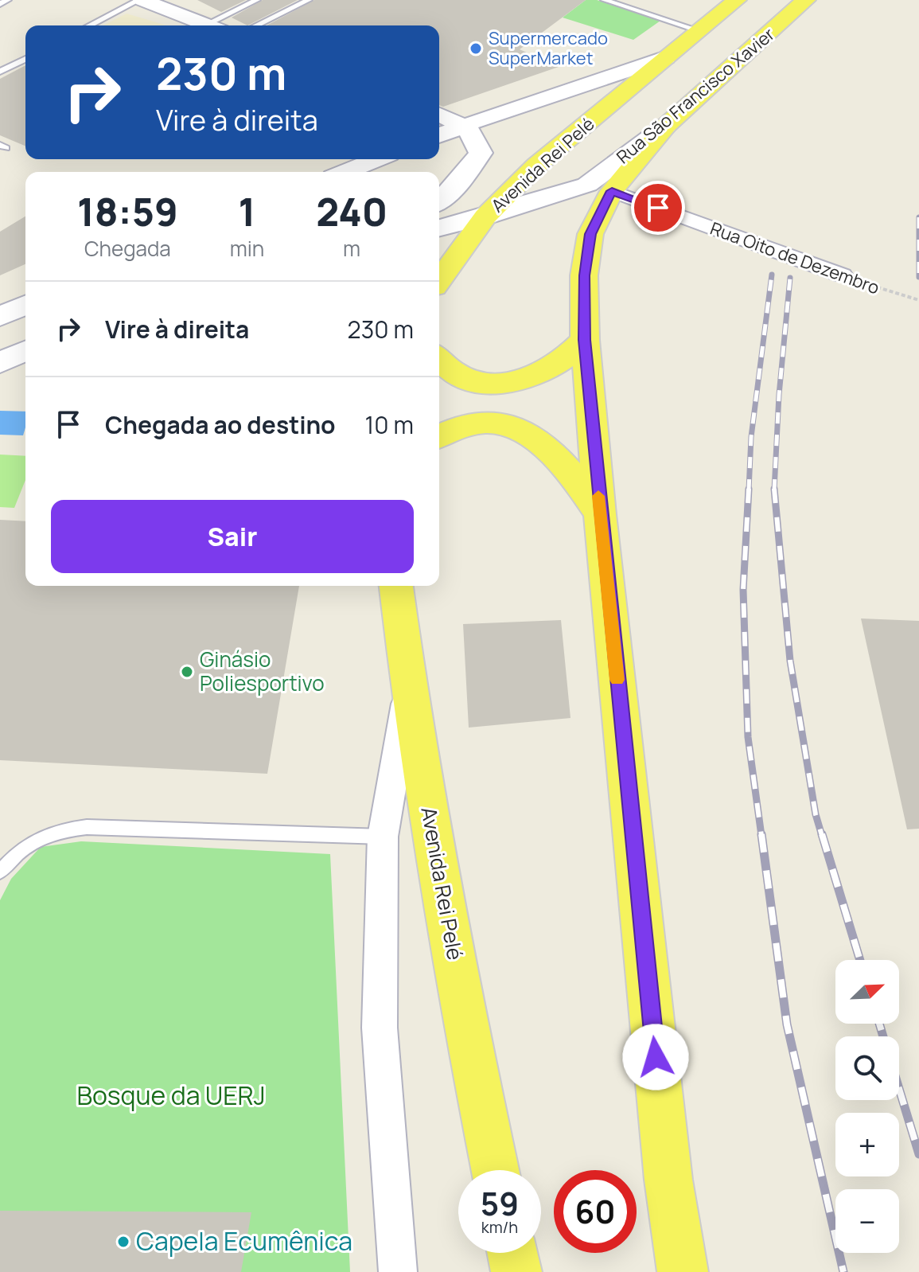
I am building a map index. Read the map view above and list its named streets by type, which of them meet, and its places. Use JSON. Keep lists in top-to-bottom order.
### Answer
{
  "streets": {
    "main road": ["Rua São Francisco Xavier", "Avenida Rei Pelé"],
    "street": ["Rua Oito de Dezembro"]
  },
  "crossings": [
    ["Rua São Francisco Xavier", "Avenida Rei Pelé"]
  ],
  "parks": ["Bosque da UERJ"],
  "places": ["Supermercado SuperMarket", "Ginásio Poliesportivo", "Capela Ecumênica"],
  "north": "top right",
  "page": {
    "turn": ["230 m", "Vire à direita"],
    "eta": [
      "18:59",
      "Chegada",
      "1",
      "min",
      "240",
      "m"
    ],
    "list": [
      {
        "name": "Vire à direita",
        "value": "230 m"
      },
      {
        "name": "Chegada ao destino",
        "value": "10 m"
      }
    ],
    "buttons": "Sair",
    "map_buttons": ["+", "−"],
    "speed": "59 km/h",
    "limit": "60"
  }
}
